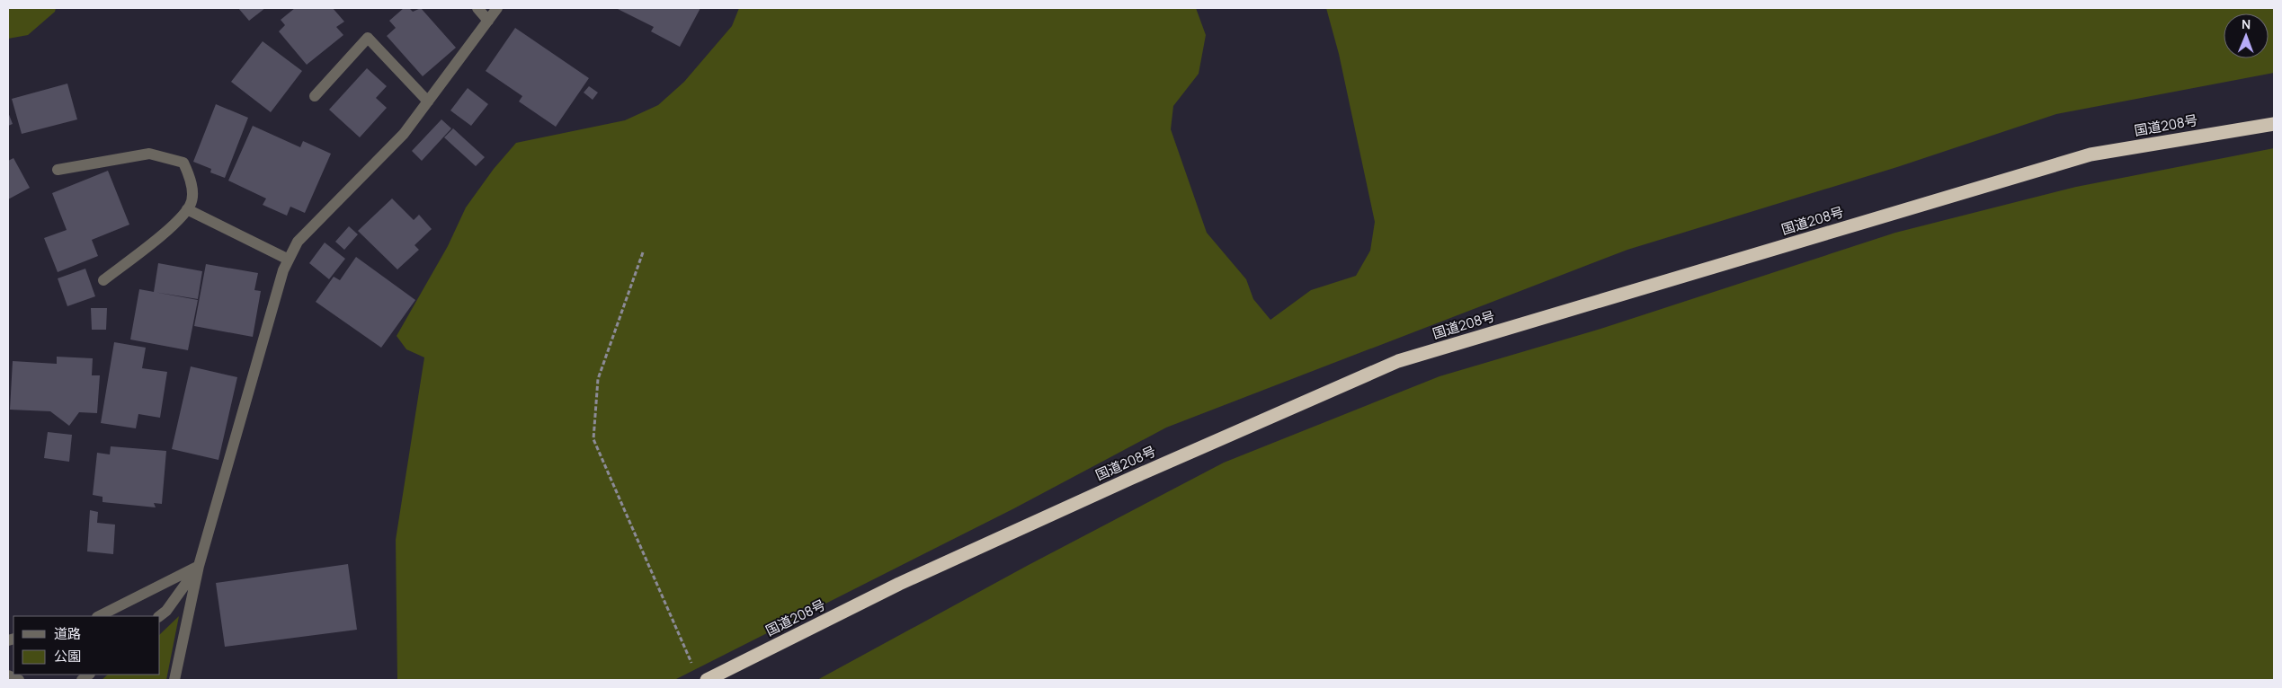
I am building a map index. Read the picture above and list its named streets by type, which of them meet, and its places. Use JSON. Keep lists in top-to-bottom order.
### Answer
{
  "streets": {
    "highway": ["国道208号"]
  },
  "legend": ["道路", "公園"],
  "north": "top"
}
